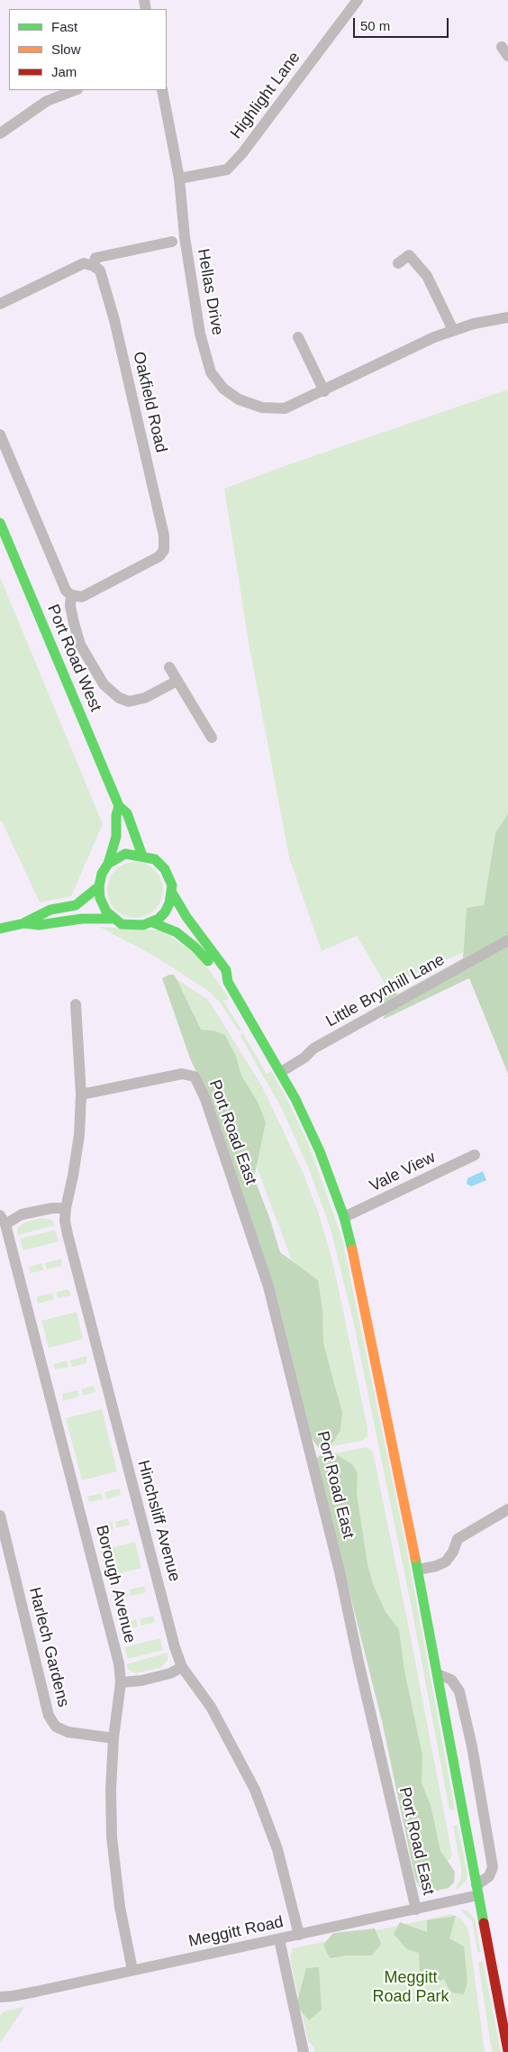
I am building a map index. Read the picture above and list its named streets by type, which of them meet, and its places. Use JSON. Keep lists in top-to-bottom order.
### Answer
{
  "streets": {
    "main road": ["Port Road West"],
    "street": [
      "Highlight Lane",
      "Hellas Drive",
      "Oakfield Road",
      "Little Brynhill Lane",
      "Port Road East",
      "Vale View",
      "Hinchsliff Avenue",
      "Borough Avenue",
      "Harlech Gardens",
      "Meggitt Road"
    ]
  },
  "crossings": [
    ["Highlight Lane", "Hellas Drive"],
    ["Port Road East", "Hinchsliff Avenue"],
    ["Port Road East", "Meggitt Road"],
    ["Hinchsliff Avenue", "Meggitt Road"],
    ["Borough Avenue", "Harlech Gardens"],
    ["Borough Avenue", "Meggitt Road"]
  ],
  "parks": ["Meggitt Road Park"],
  "legend": ["Fast", "Slow", "Jam"],
  "scale_bar": "50 m"
}
